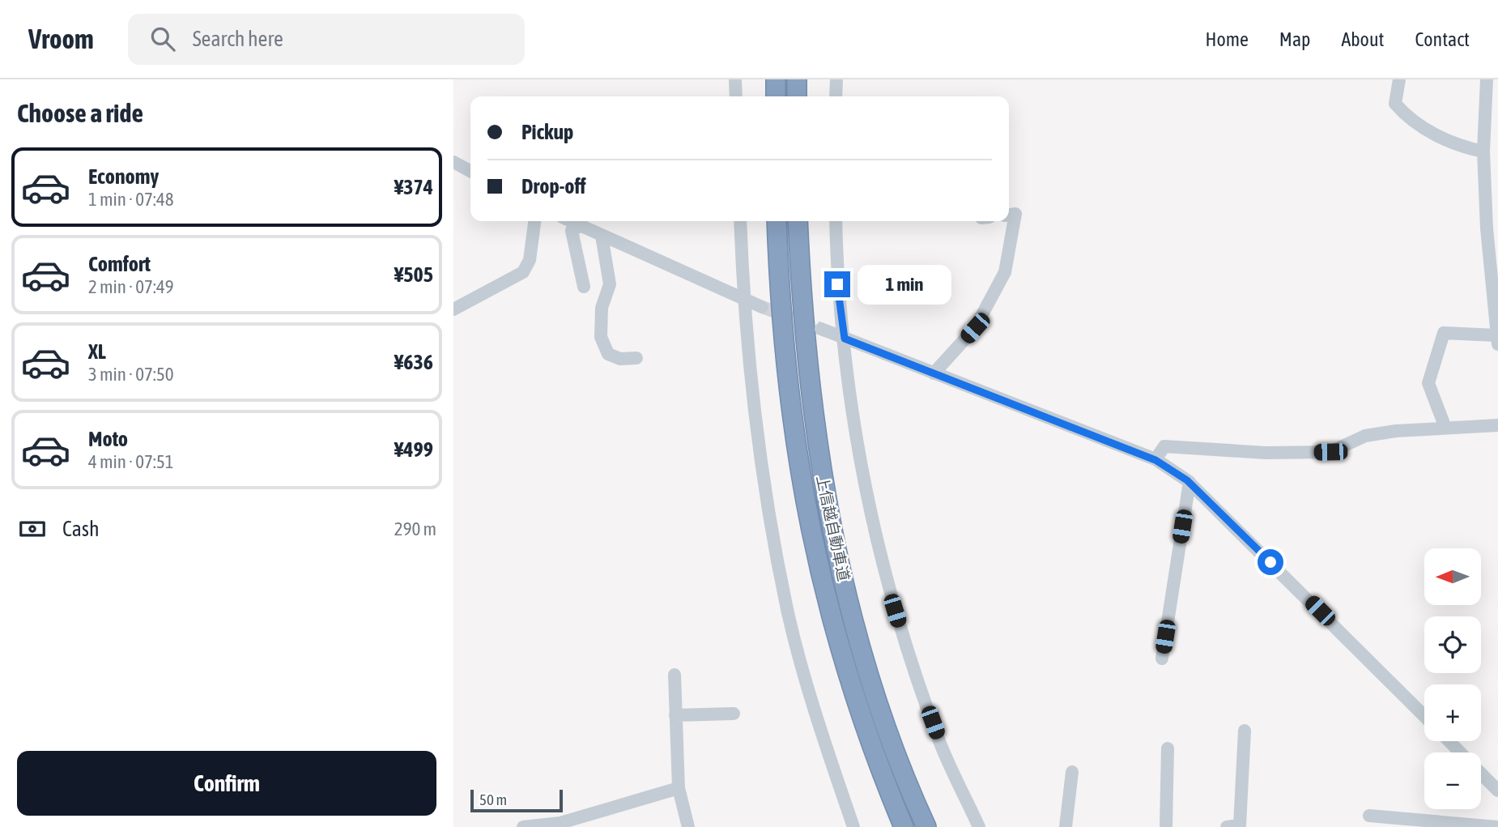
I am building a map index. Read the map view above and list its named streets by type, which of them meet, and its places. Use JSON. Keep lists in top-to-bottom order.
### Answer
{
  "streets": {
    "highway": ["上信越自動車道"]
  },
  "scale_bar": "50 m",
  "north": "left",
  "page": {
    "header": "Vroom",
    "search": "Search here",
    "nav": [
      "Home",
      "Map",
      "About",
      "Contact"
    ],
    "heading": "Choose a ride",
    "banner": ["Pickup", "Drop-off"],
    "list": [
      {
        "name": "Economy",
        "note": "1 min · 07:48",
        "value": "¥374"
      },
      {
        "name": "Comfort",
        "note": "2 min · 07:49",
        "value": "¥505"
      },
      {
        "name": "XL",
        "note": "3 min · 07:50",
        "value": "¥636"
      },
      {
        "name": "Moto",
        "note": "4 min · 07:51",
        "value": "¥499"
      }
    ],
    "bubble": "1 min",
    "pay": ["Cash", "290 m"],
    "map_buttons": ["+", "−"],
    "buttons": "Confirm",
    "scale": "50 m"
  }
}
